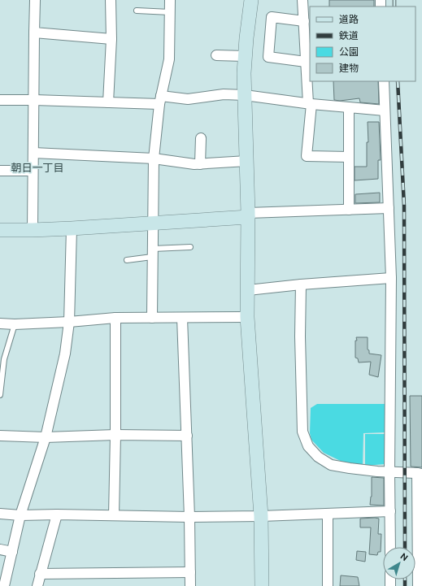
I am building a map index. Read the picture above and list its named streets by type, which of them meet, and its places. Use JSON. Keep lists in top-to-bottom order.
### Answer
{
  "districts": ["朝日一丁目"],
  "legend": [
    "道路",
    "鉄道",
    "公園",
    "建物"
  ],
  "north": "top right"
}
